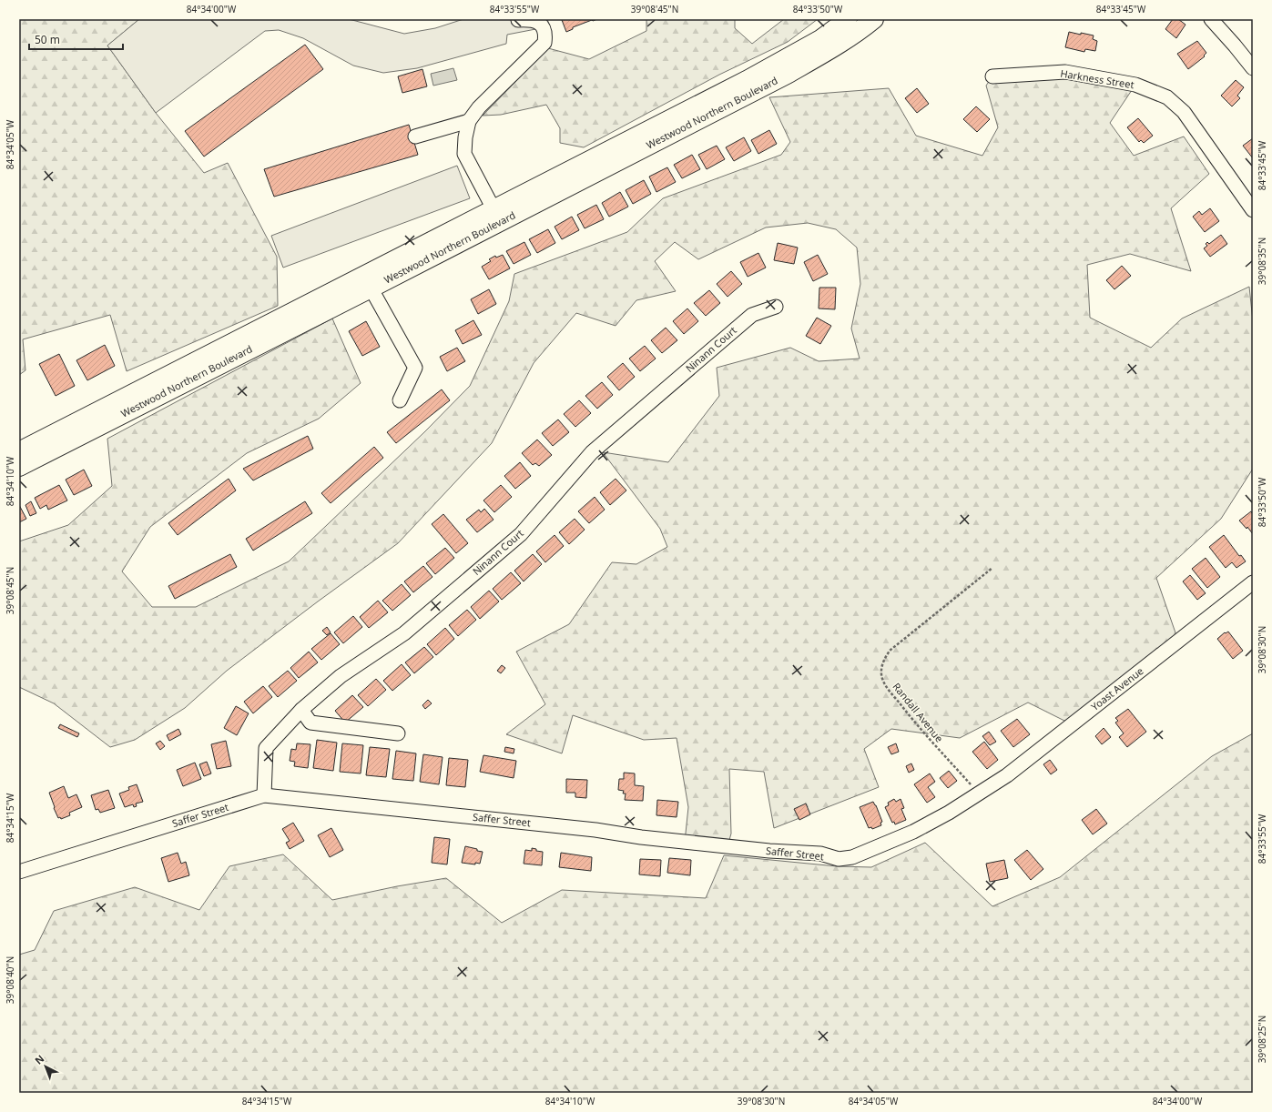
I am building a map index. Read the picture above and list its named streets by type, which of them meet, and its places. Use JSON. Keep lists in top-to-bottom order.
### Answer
{
  "streets": {
    "main road": ["Westwood Northern Boulevard"],
    "street": [
      "Harkness Street",
      "Ninann Court",
      "Yoast Avenue",
      "Saffer Street"
    ],
    "path": ["Randall Avenue"]
  },
  "crossings": [
    ["Ninann Court", "Saffer Street"],
    ["Yoast Avenue", "Randall Avenue"],
    ["Yoast Avenue", "Saffer Street"],
    ["Randall Avenue", "Saffer Street"]
  ],
  "scale_bar": "50 m",
  "north": "top left",
  "coordinates": [
    "84°34'00\"W",
    "84°33'55\"W",
    "39°08'45\"N",
    "84°33'50\"W",
    "84°33'45\"W",
    "84°34'05\"W",
    "39°08'35\"N",
    "84°34'10\"W",
    "39°08'30\"N",
    "84°34'15\"W",
    "39°08'40\"N",
    "39°08'25\"N"
  ]
}
